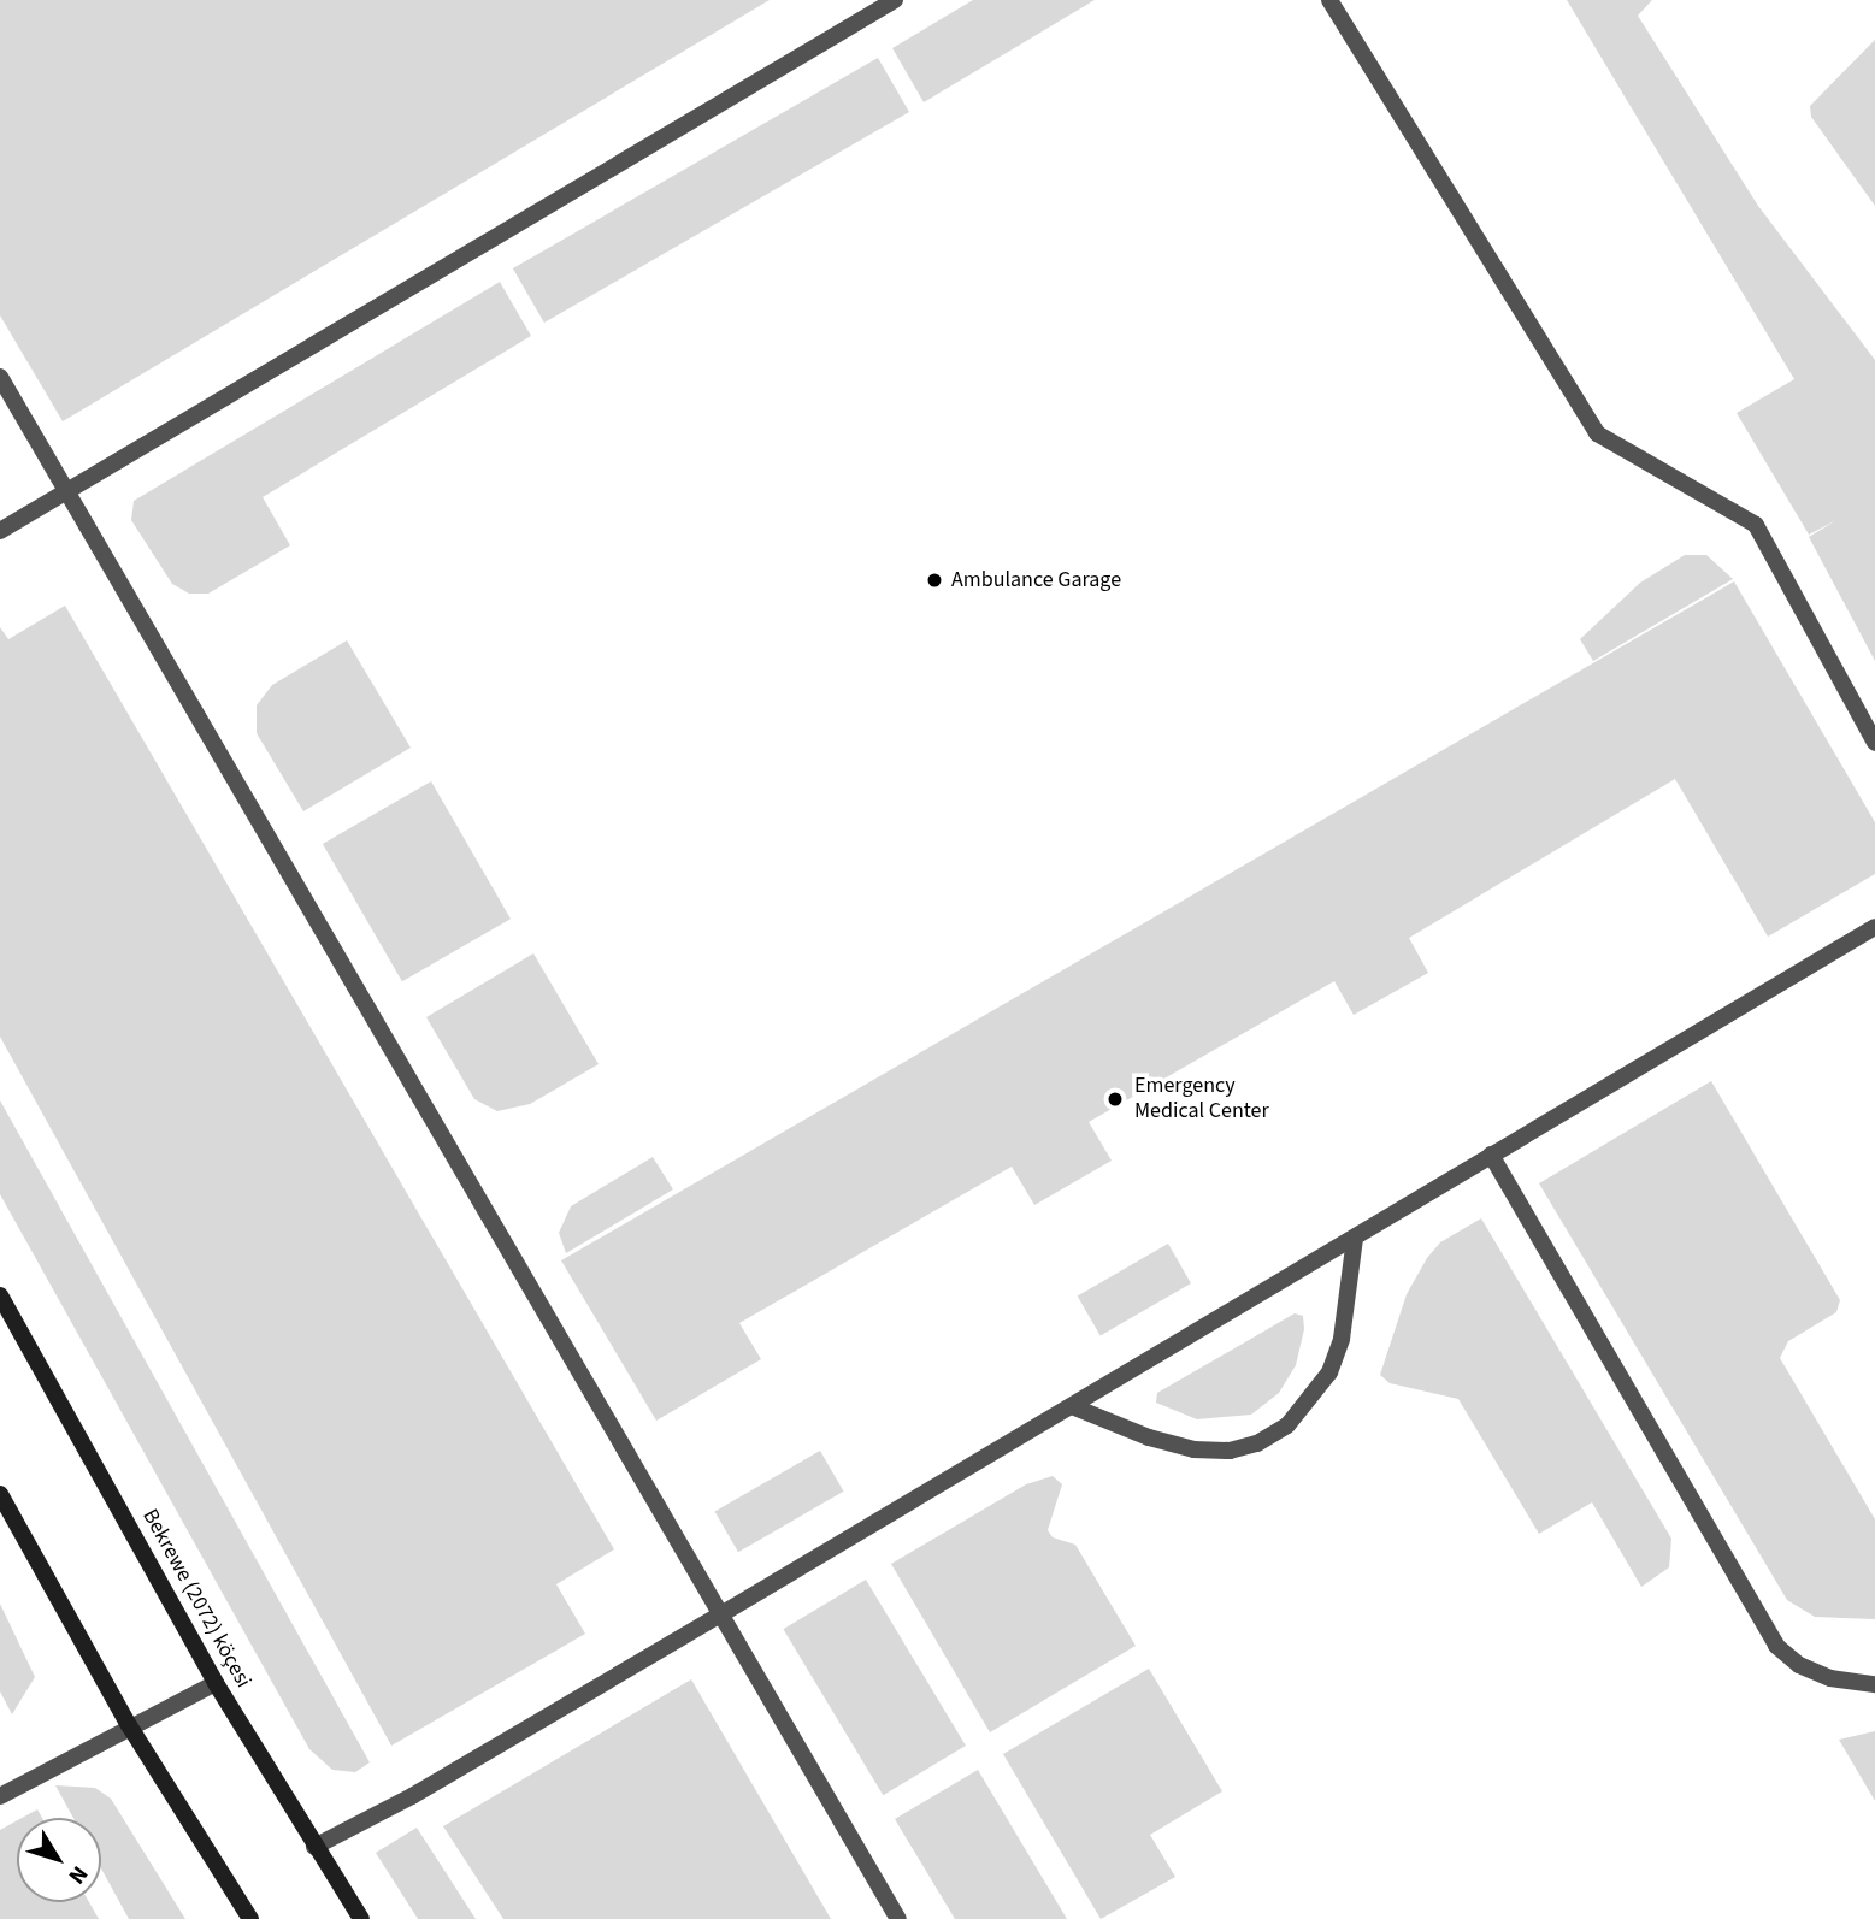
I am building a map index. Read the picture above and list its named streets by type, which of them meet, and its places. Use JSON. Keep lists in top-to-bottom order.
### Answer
{
  "streets": {
    "main road": ["Bekrewe (2072) köçesi"]
  },
  "places": ["Ambulance Garage", "Emergency Medical Center"],
  "north": "bottom right"
}
